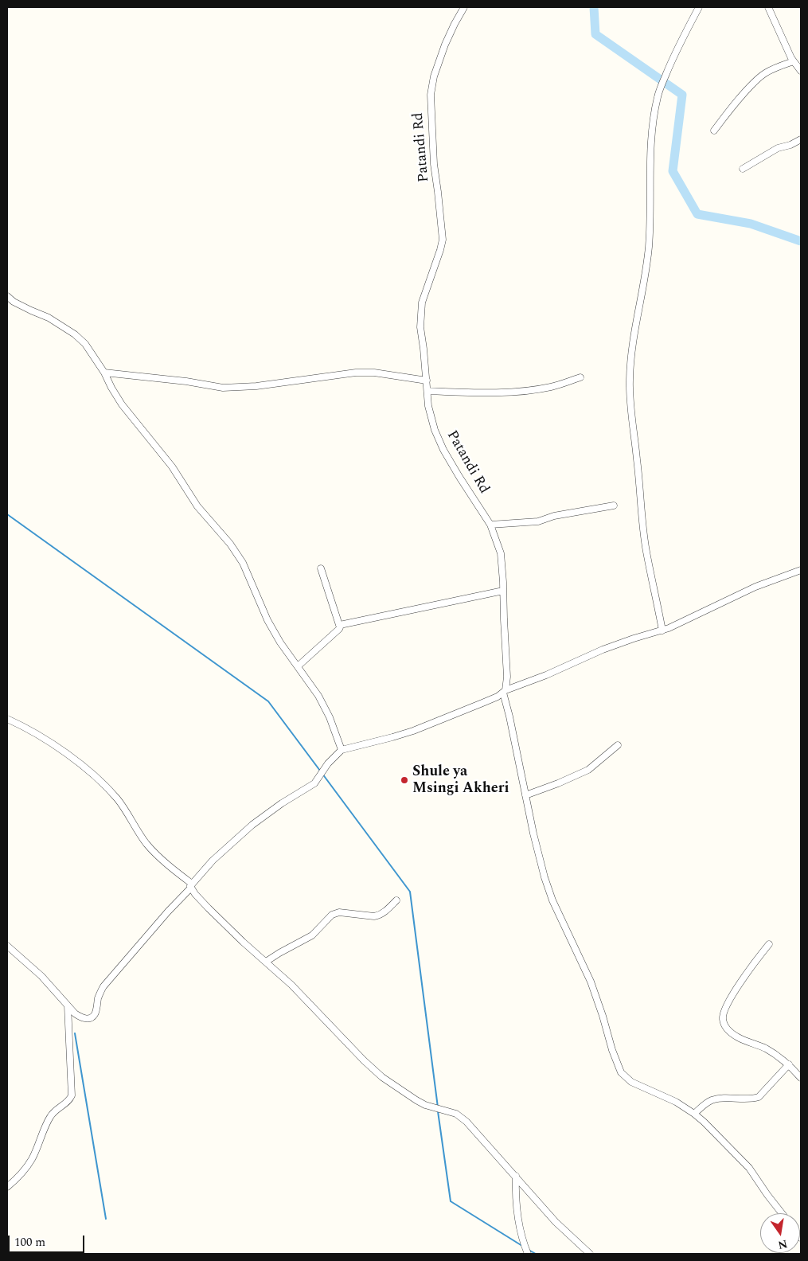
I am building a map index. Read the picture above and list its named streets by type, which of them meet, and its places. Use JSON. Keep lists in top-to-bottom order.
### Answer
{
  "streets": {
    "street": ["Patandi Rd"]
  },
  "places": ["Shule ya Msingi Akheri"],
  "scale_bar": "100 m",
  "north": "bottom"
}
